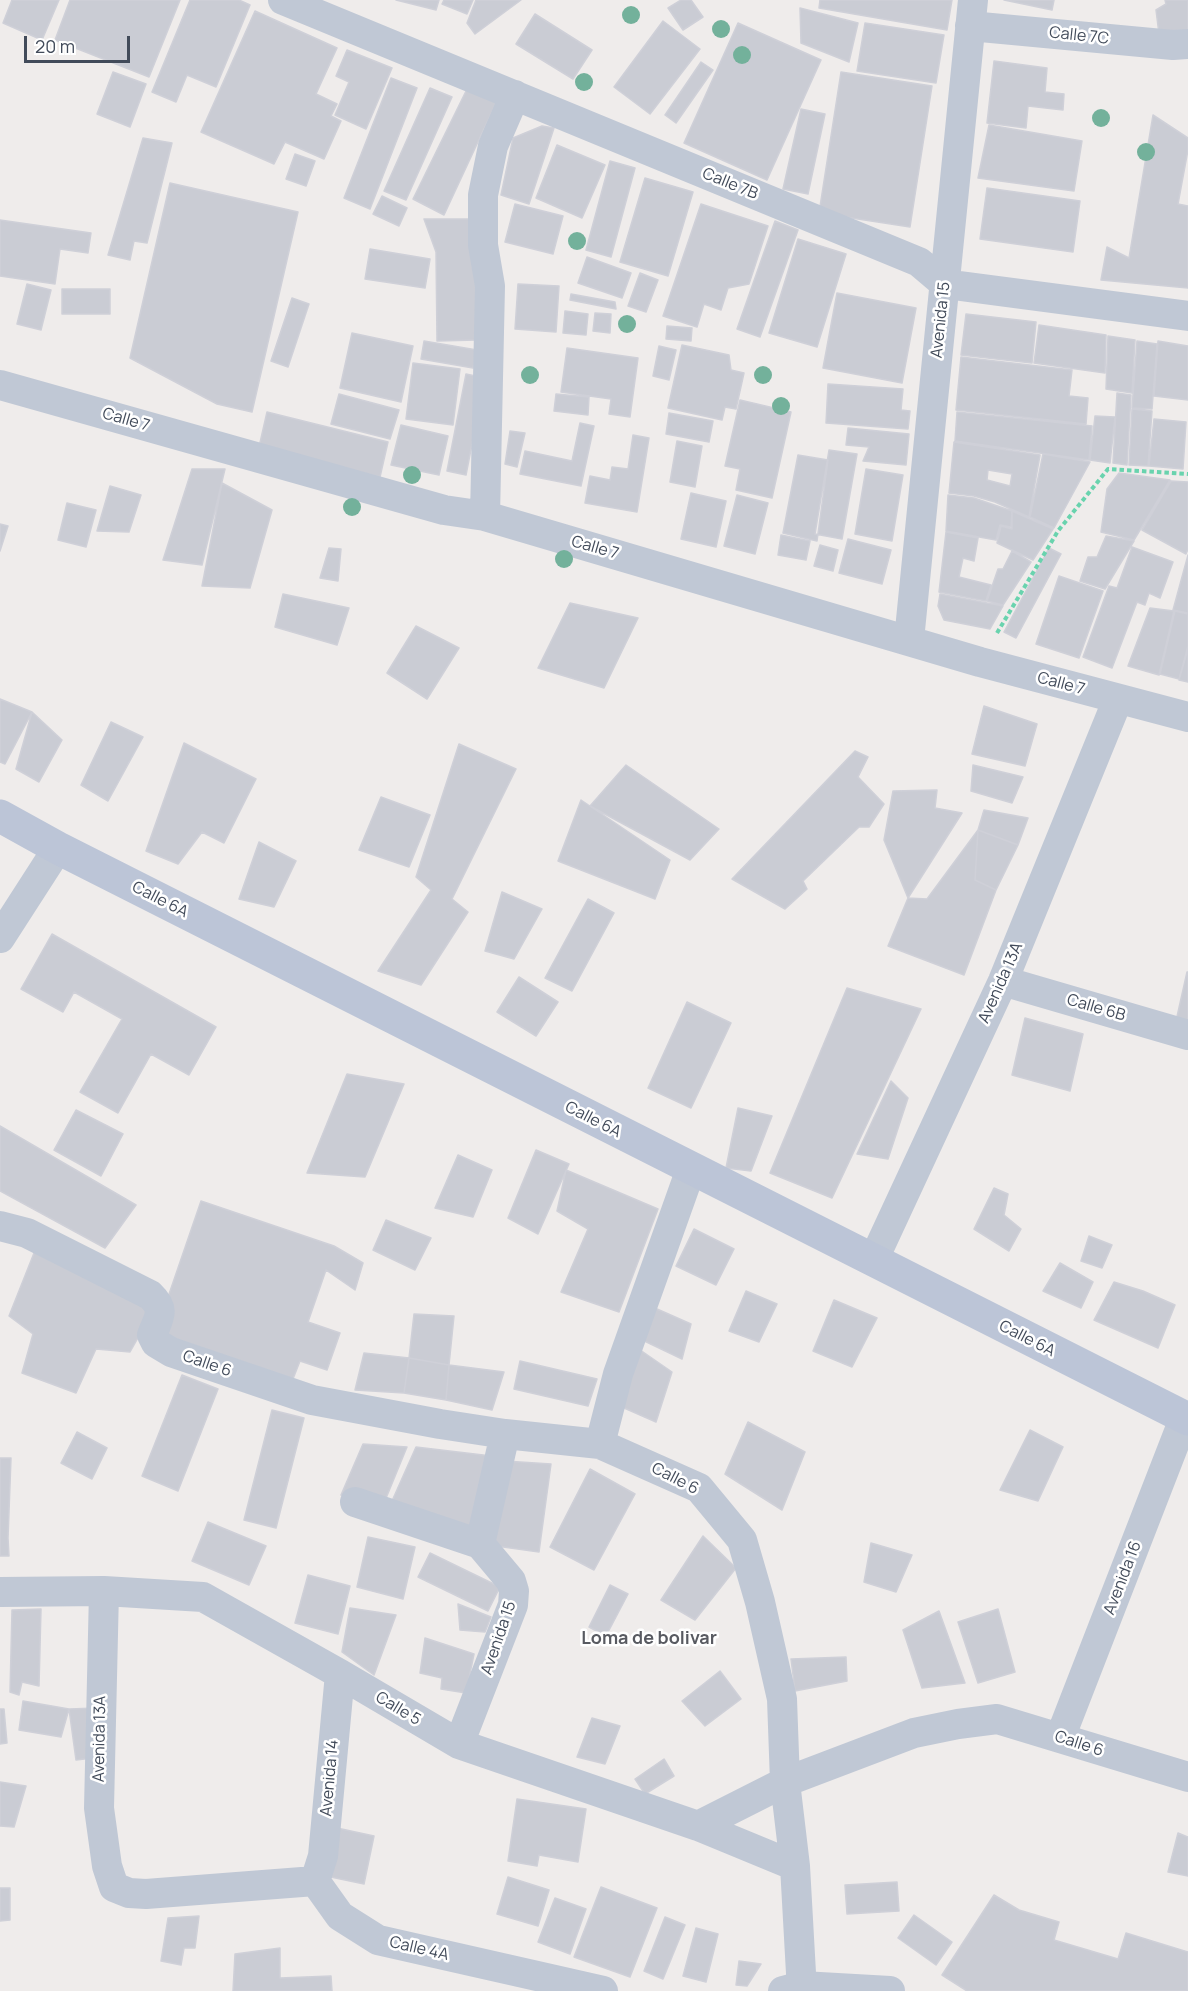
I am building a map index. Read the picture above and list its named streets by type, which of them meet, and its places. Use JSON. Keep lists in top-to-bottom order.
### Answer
{
  "streets": {
    "street": [
      "Calle 7C",
      "Calle 7B",
      "Avenida 15",
      "Calle 7",
      "Calle 6A",
      "Avenida 13A",
      "Calle 6B",
      "Calle 6",
      "Avenida 16",
      "Calle 5",
      "Avenida 14",
      "Calle 4A"
    ]
  },
  "crossings": [
    ["Calle 7C", "Avenida 15"],
    ["Calle 7B", "Avenida 15"],
    ["Avenida 15", "Calle 7"],
    ["Avenida 15", "Calle 5"],
    ["Calle 7", "Avenida 13A"],
    ["Calle 6A", "Avenida 13A"],
    ["Calle 6A", "Avenida 16"],
    ["Avenida 13A", "Calle 6B"],
    ["Avenida 13A", "Calle 5"],
    ["Avenida 13A", "Avenida 14"],
    ["Avenida 13A", "Calle 4A"],
    ["Calle 6", "Avenida 16"],
    ["Calle 5", "Avenida 14"],
    ["Avenida 14", "Calle 4A"]
  ],
  "districts": ["Loma de bolivar"],
  "scale_bar": "20 m"
}
